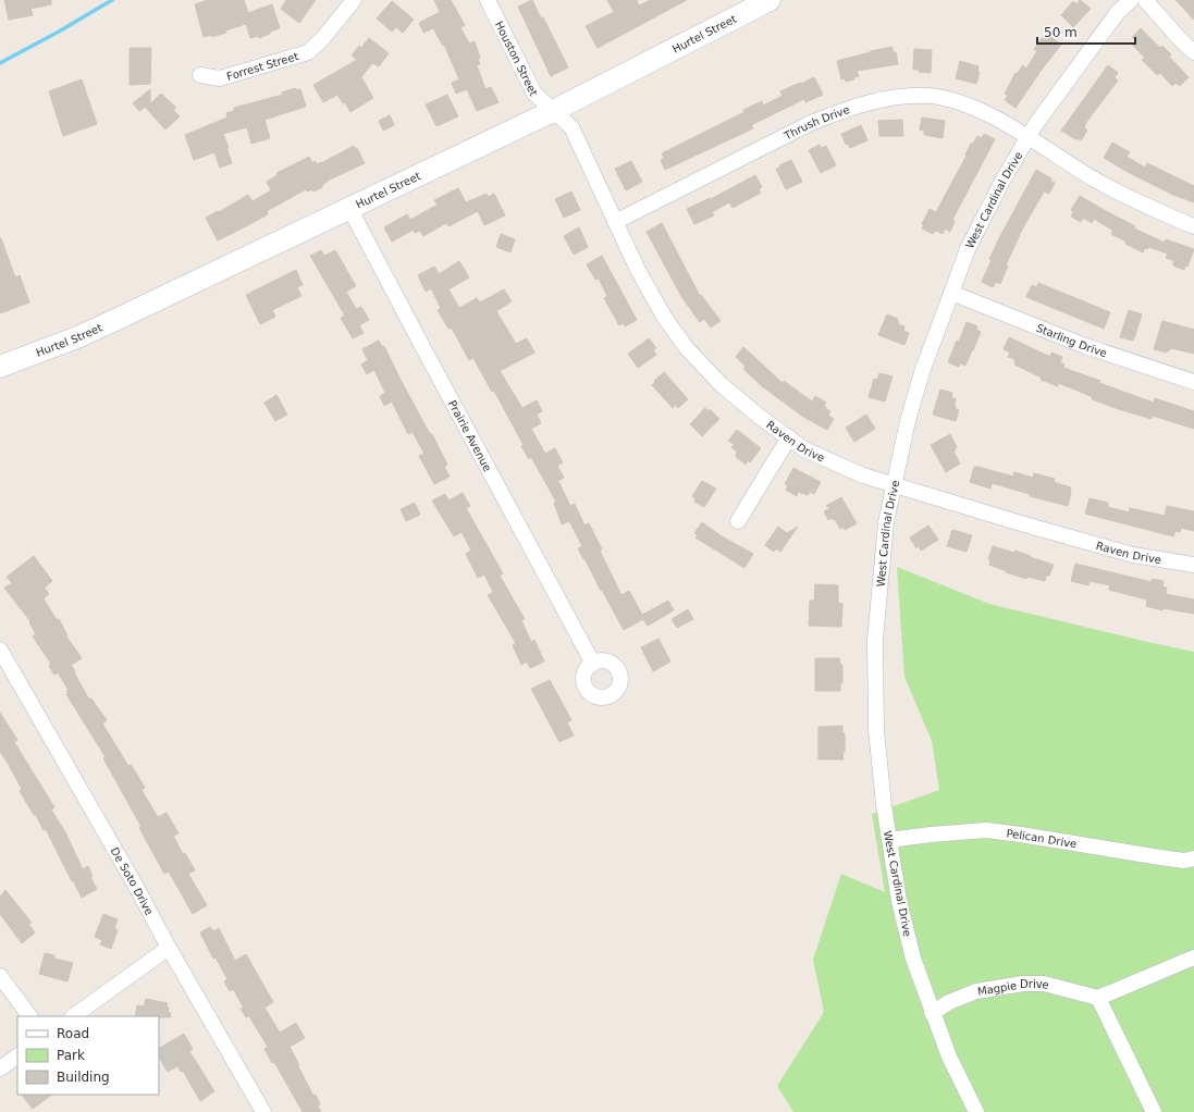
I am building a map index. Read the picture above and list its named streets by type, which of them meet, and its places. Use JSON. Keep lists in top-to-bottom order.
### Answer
{
  "streets": {
    "street": [
      "Hurtel Street",
      "Houston Street",
      "Forrest Street",
      "Thrush Drive",
      "West Cardinal Drive",
      "Starling Drive",
      "Prairie Avenue",
      "Raven Drive",
      "Pelican Drive",
      "De Soto Drive",
      "Magpie Drive"
    ]
  },
  "crossings": [
    ["Hurtel Street", "Houston Street"],
    ["Hurtel Street", "Prairie Avenue"],
    ["Hurtel Street", "Raven Drive"],
    ["Houston Street", "Raven Drive"],
    ["Thrush Drive", "West Cardinal Drive"],
    ["Thrush Drive", "Raven Drive"],
    ["West Cardinal Drive", "Starling Drive"],
    ["West Cardinal Drive", "Raven Drive"],
    ["West Cardinal Drive", "Pelican Drive"],
    ["West Cardinal Drive", "Magpie Drive"]
  ],
  "legend": ["Road", "Park", "Building"],
  "scale_bar": "50 m"
}
